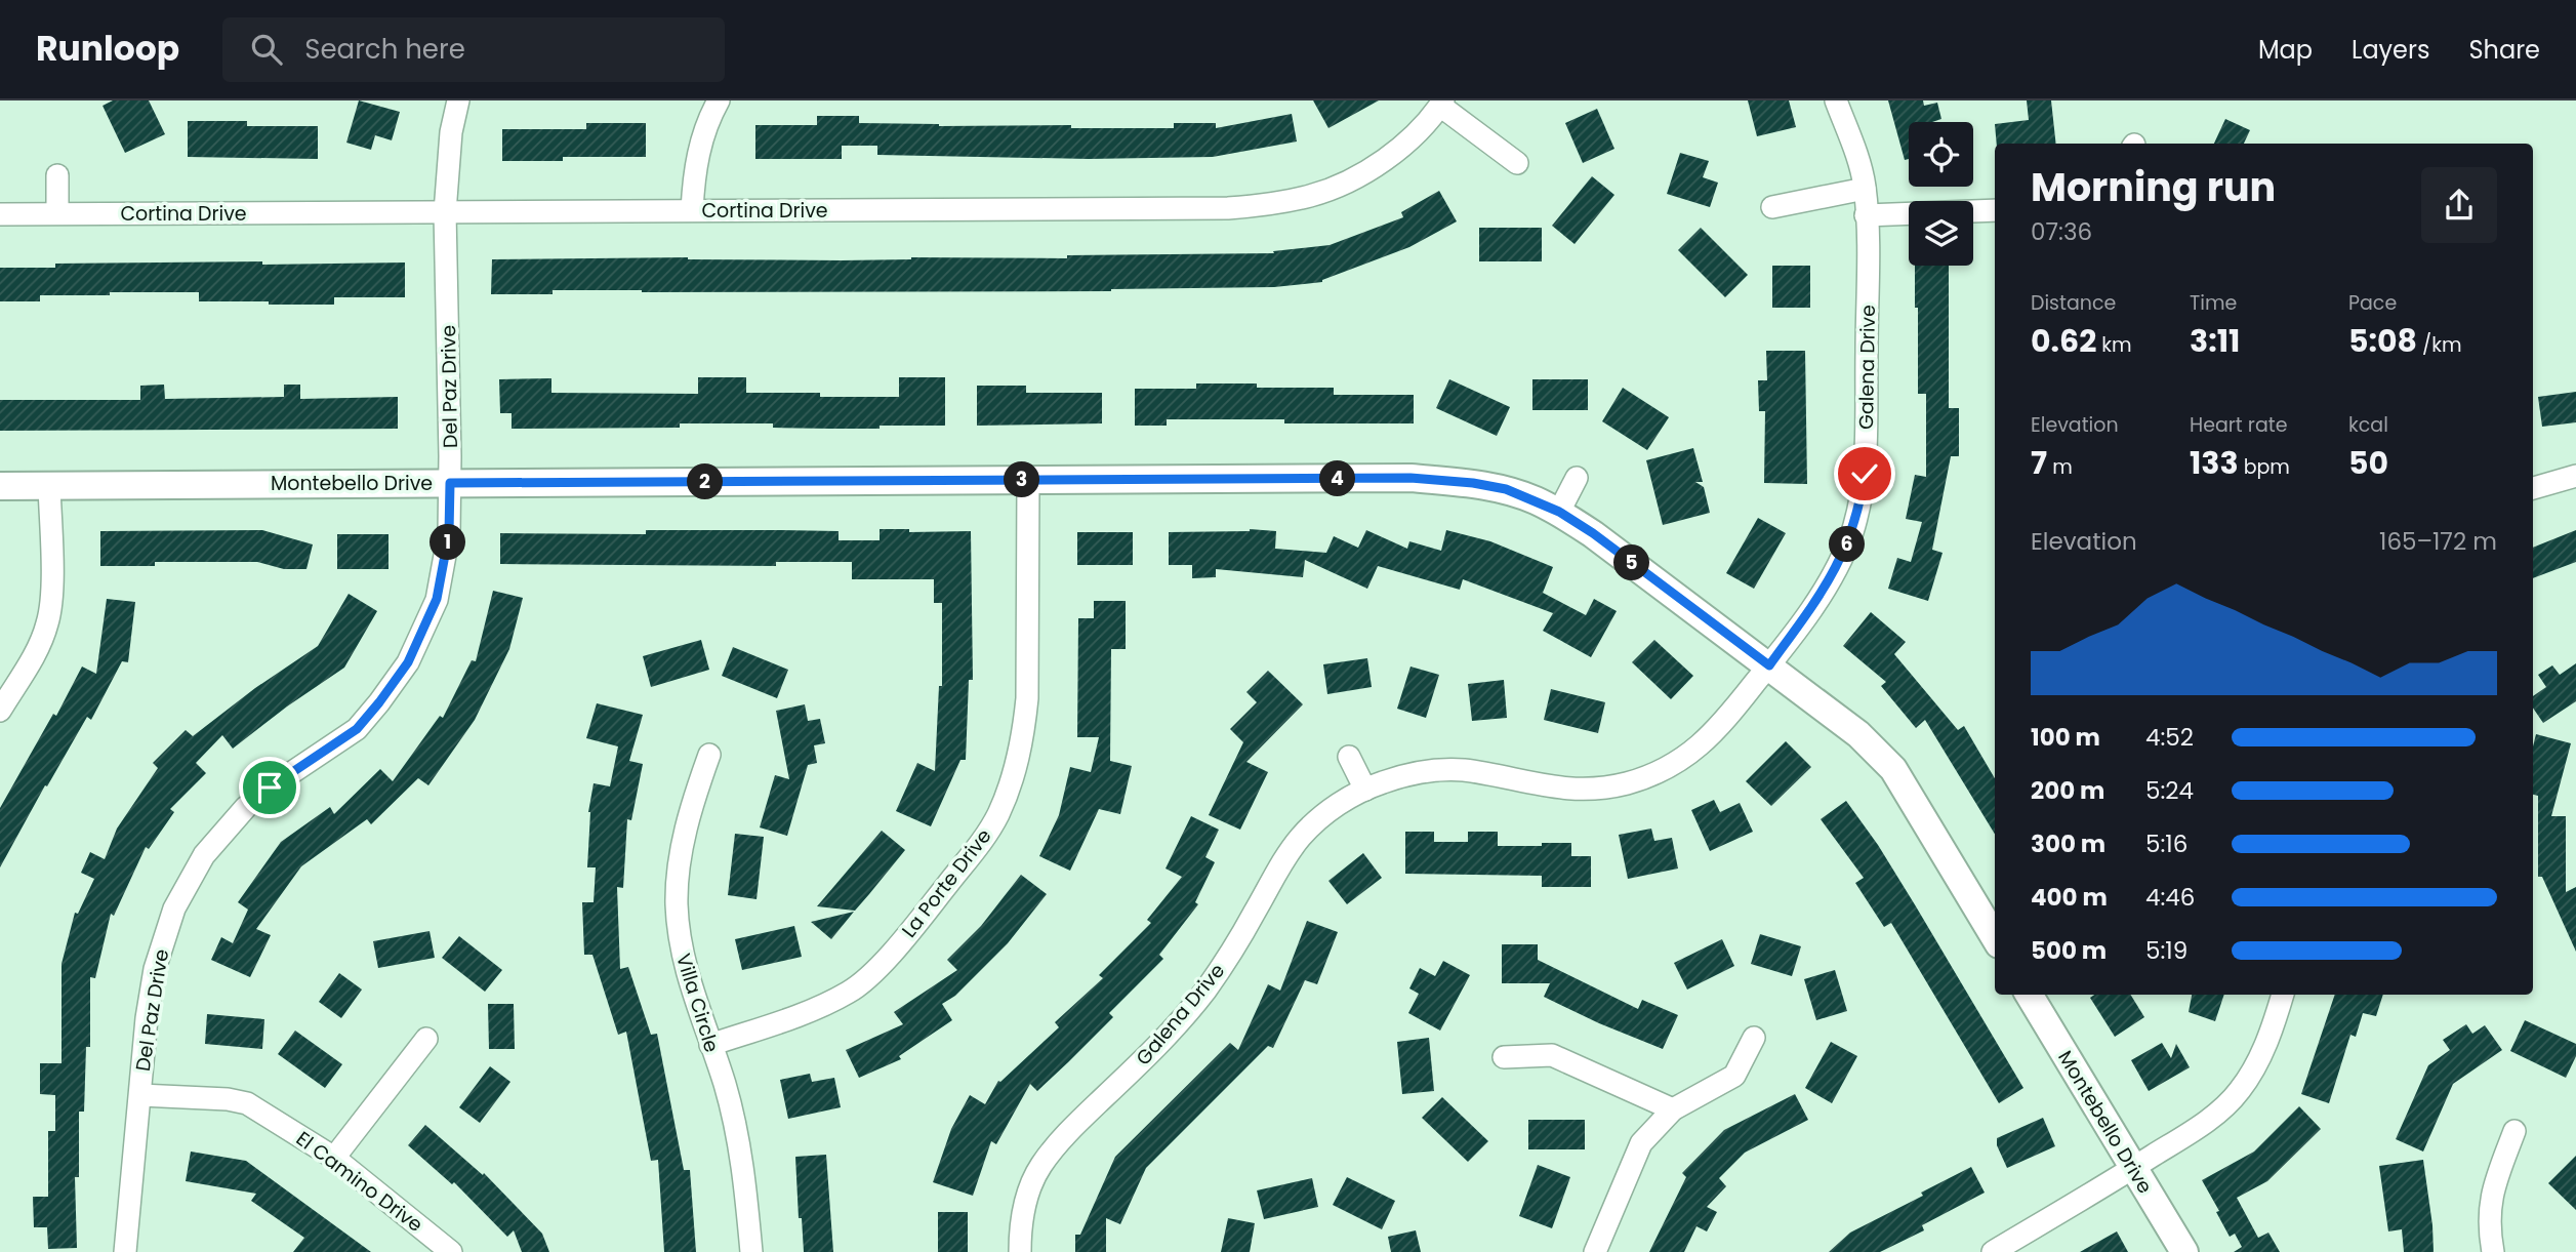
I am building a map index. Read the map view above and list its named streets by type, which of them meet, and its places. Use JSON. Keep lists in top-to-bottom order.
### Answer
{
  "streets": {
    "street": [
      "Cortina Drive",
      "Galena Drive",
      "Del Paz Drive",
      "Montebello Drive",
      "La Porte Drive",
      "Villa Circle",
      "El Camino Drive"
    ]
  },
  "crossings": [
    ["Cortina Drive", "Del Paz Drive"],
    ["Galena Drive", "Montebello Drive"],
    ["Del Paz Drive", "Montebello Drive"],
    ["Del Paz Drive", "El Camino Drive"],
    ["Montebello Drive", "La Porte Drive"],
    ["La Porte Drive", "Villa Circle"]
  ],
  "page": {
    "header": "Runloop",
    "search": "Search here",
    "nav": ["Map", "Layers", "Share"],
    "heading": ["Morning run", "07:36"],
    "stats": [
      ["Distance", "0.62 km"],
      ["Time", "3:11"],
      ["Pace", "5:08 /km"],
      ["Elevation", "7 m"],
      ["Heart rate", "133 bpm"],
      ["kcal", "50"]
    ],
    "pins": [
      "4",
      "3",
      "2",
      "1",
      "6",
      "5"
    ],
    "chart": ["Elevation", "165–172 m"],
    "list": [
      {
        "name": "100 m",
        "note": "4:52"
      },
      {
        "name": "200 m",
        "note": "5:24"
      },
      {
        "name": "300 m",
        "note": "5:16"
      },
      {
        "name": "400 m",
        "note": "4:46"
      },
      {
        "name": "500 m",
        "note": "5:19"
      }
    ]
  }
}
